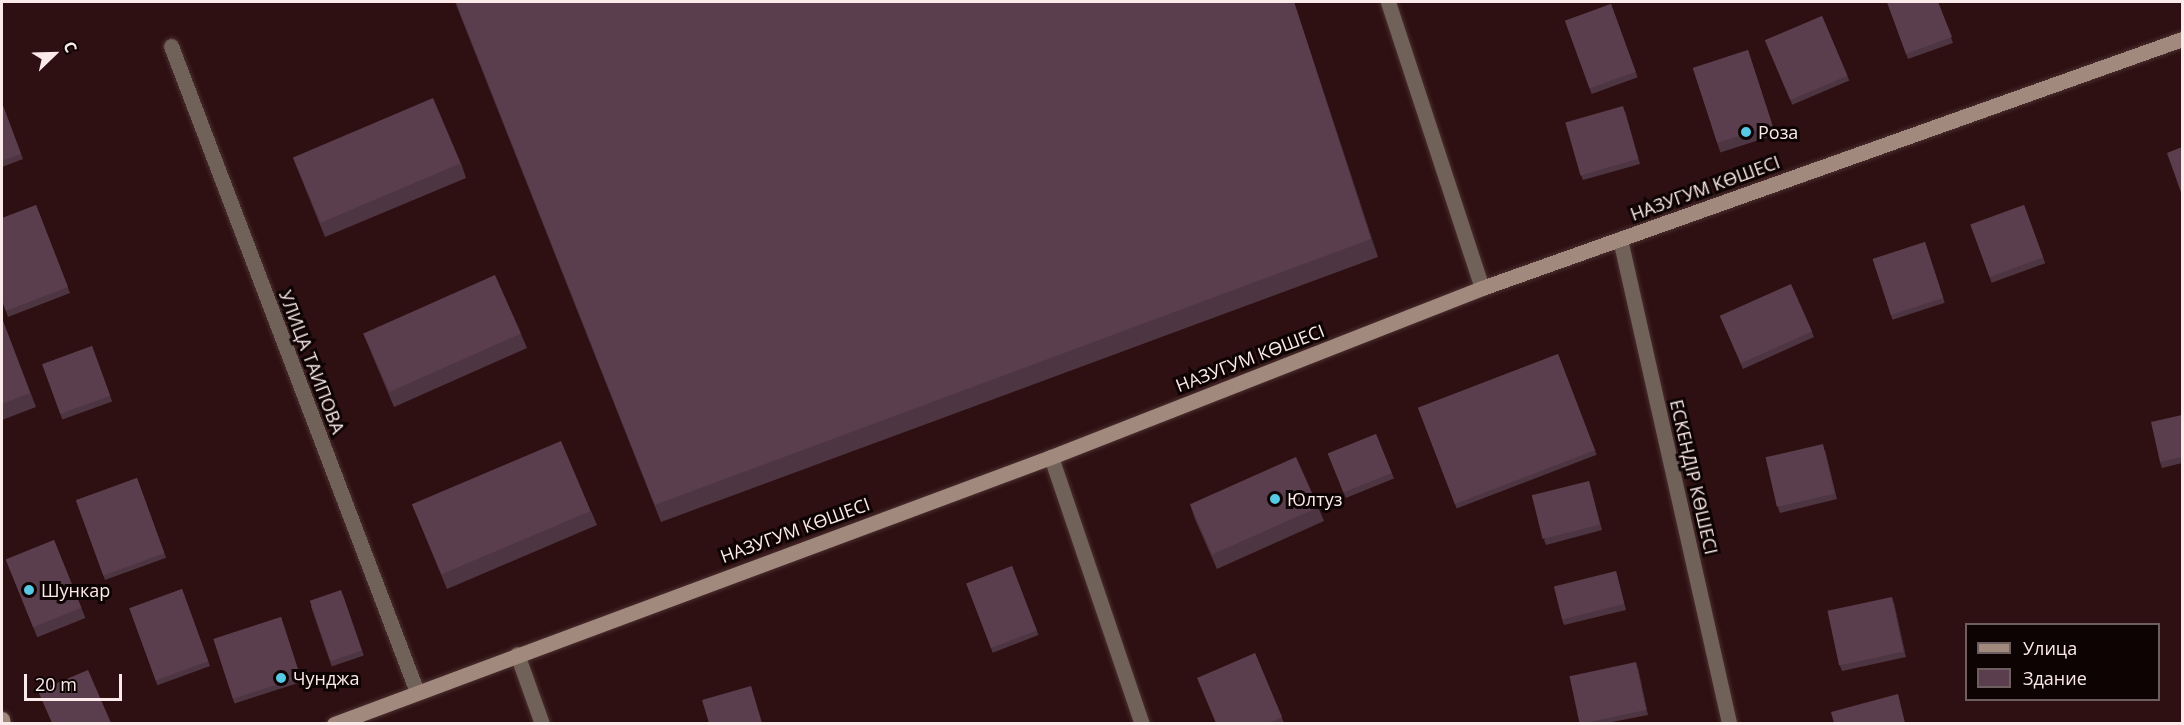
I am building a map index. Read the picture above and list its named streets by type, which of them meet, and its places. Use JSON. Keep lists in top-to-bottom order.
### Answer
{
  "streets": {
    "street": ["НАЗУГУМ КӨШЕСІ", "УЛИЦА ТАИПОВА", "ЕСКЕНДІР КӨШЕСІ"]
  },
  "crossings": [
    ["НАЗУГУМ КӨШЕСІ", "УЛИЦА ТАИПОВА"],
    ["НАЗУГУМ КӨШЕСІ", "ЕСКЕНДІР КӨШЕСІ"]
  ],
  "places": [
    "Роза",
    "Юлтуз",
    "Шункар",
    "Чунджа"
  ],
  "legend": ["Улица", "Здание"],
  "scale_bar": "20 m",
  "north": "top right"
}
